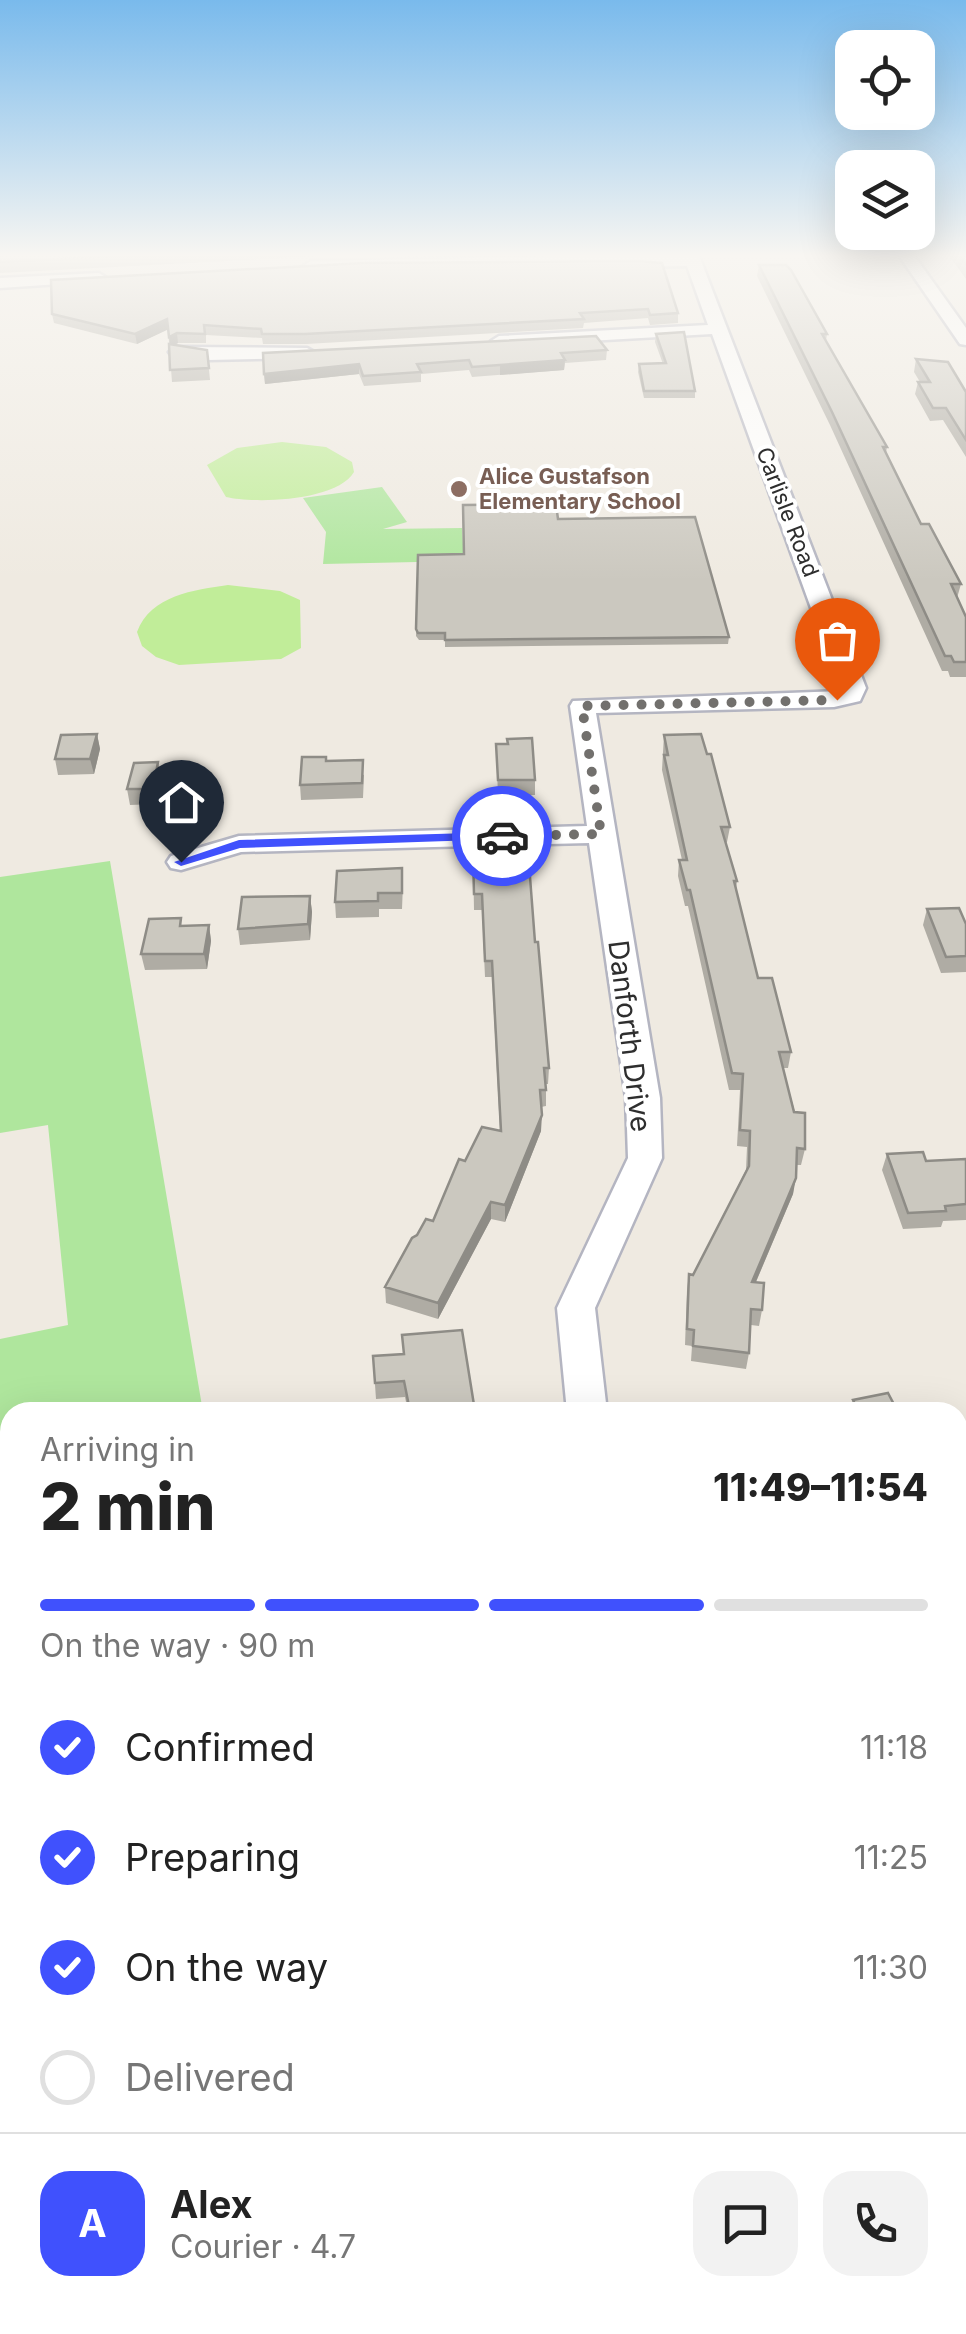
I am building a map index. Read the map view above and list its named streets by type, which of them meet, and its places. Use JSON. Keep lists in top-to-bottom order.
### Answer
{
  "streets": {
    "street": ["Carlisle Road", "Danforth Drive"]
  },
  "crossings": [
    ["Carlisle Road", "Danforth Drive"]
  ],
  "places": ["Alice Gustafson Elementary School"],
  "page": {
    "heading": ["2 min", "Arriving in", "11:49–11:54"],
    "panel": ["Alex", "Courier · 4.7"],
    "bar": "On the way · 90 m",
    "list": [
      ["Confirmed", "11:18"],
      ["Preparing", "11:25"],
      ["On the way", "11:30"],
      "Delivered"
    ],
    "round": "A"
  }
}
